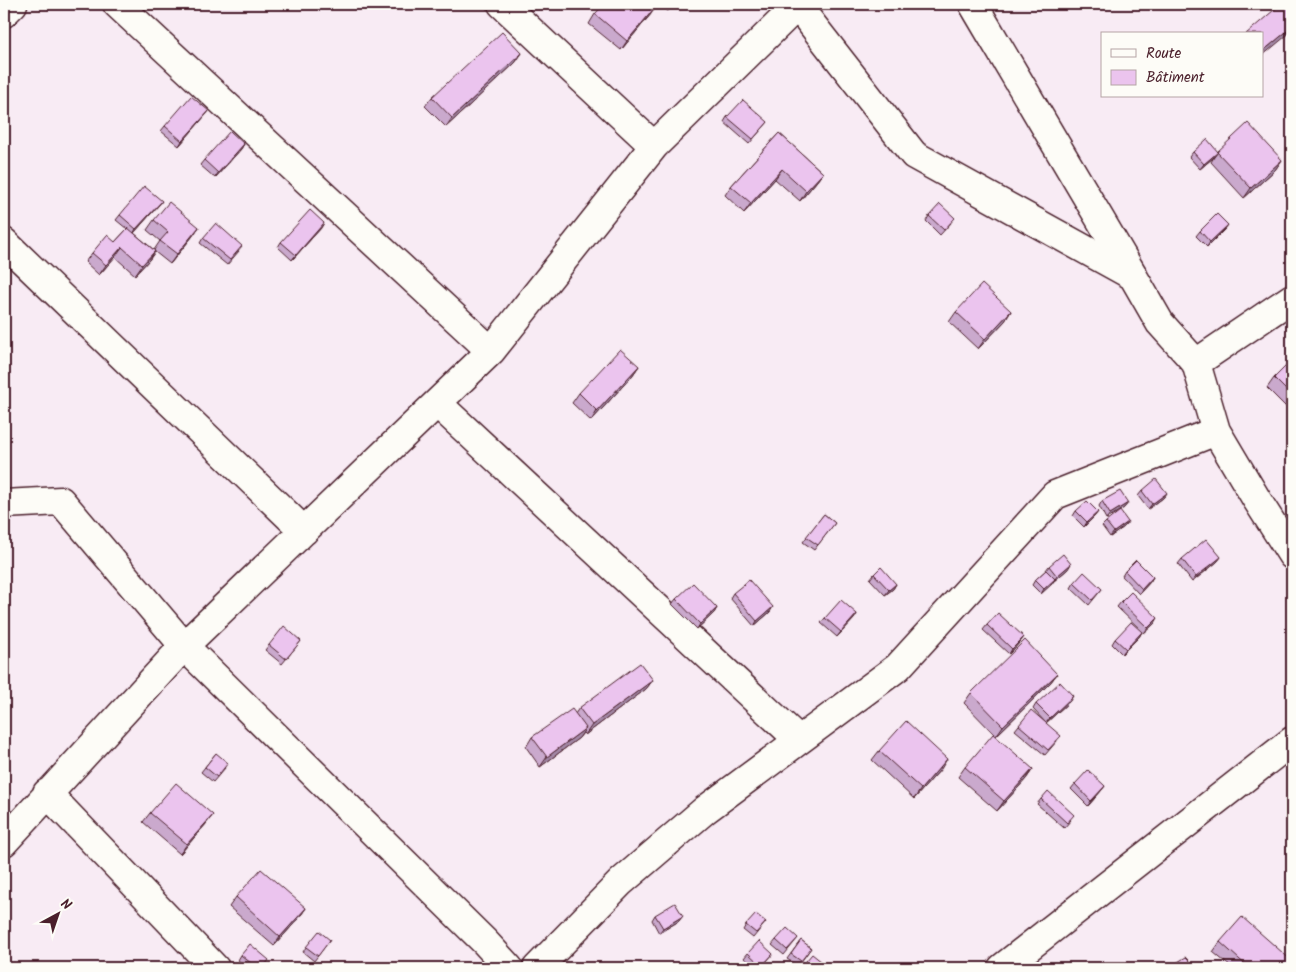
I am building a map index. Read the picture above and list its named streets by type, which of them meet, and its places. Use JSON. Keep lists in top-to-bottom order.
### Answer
{
  "legend": ["Route", "Bâtiment"],
  "north": "top right"
}
